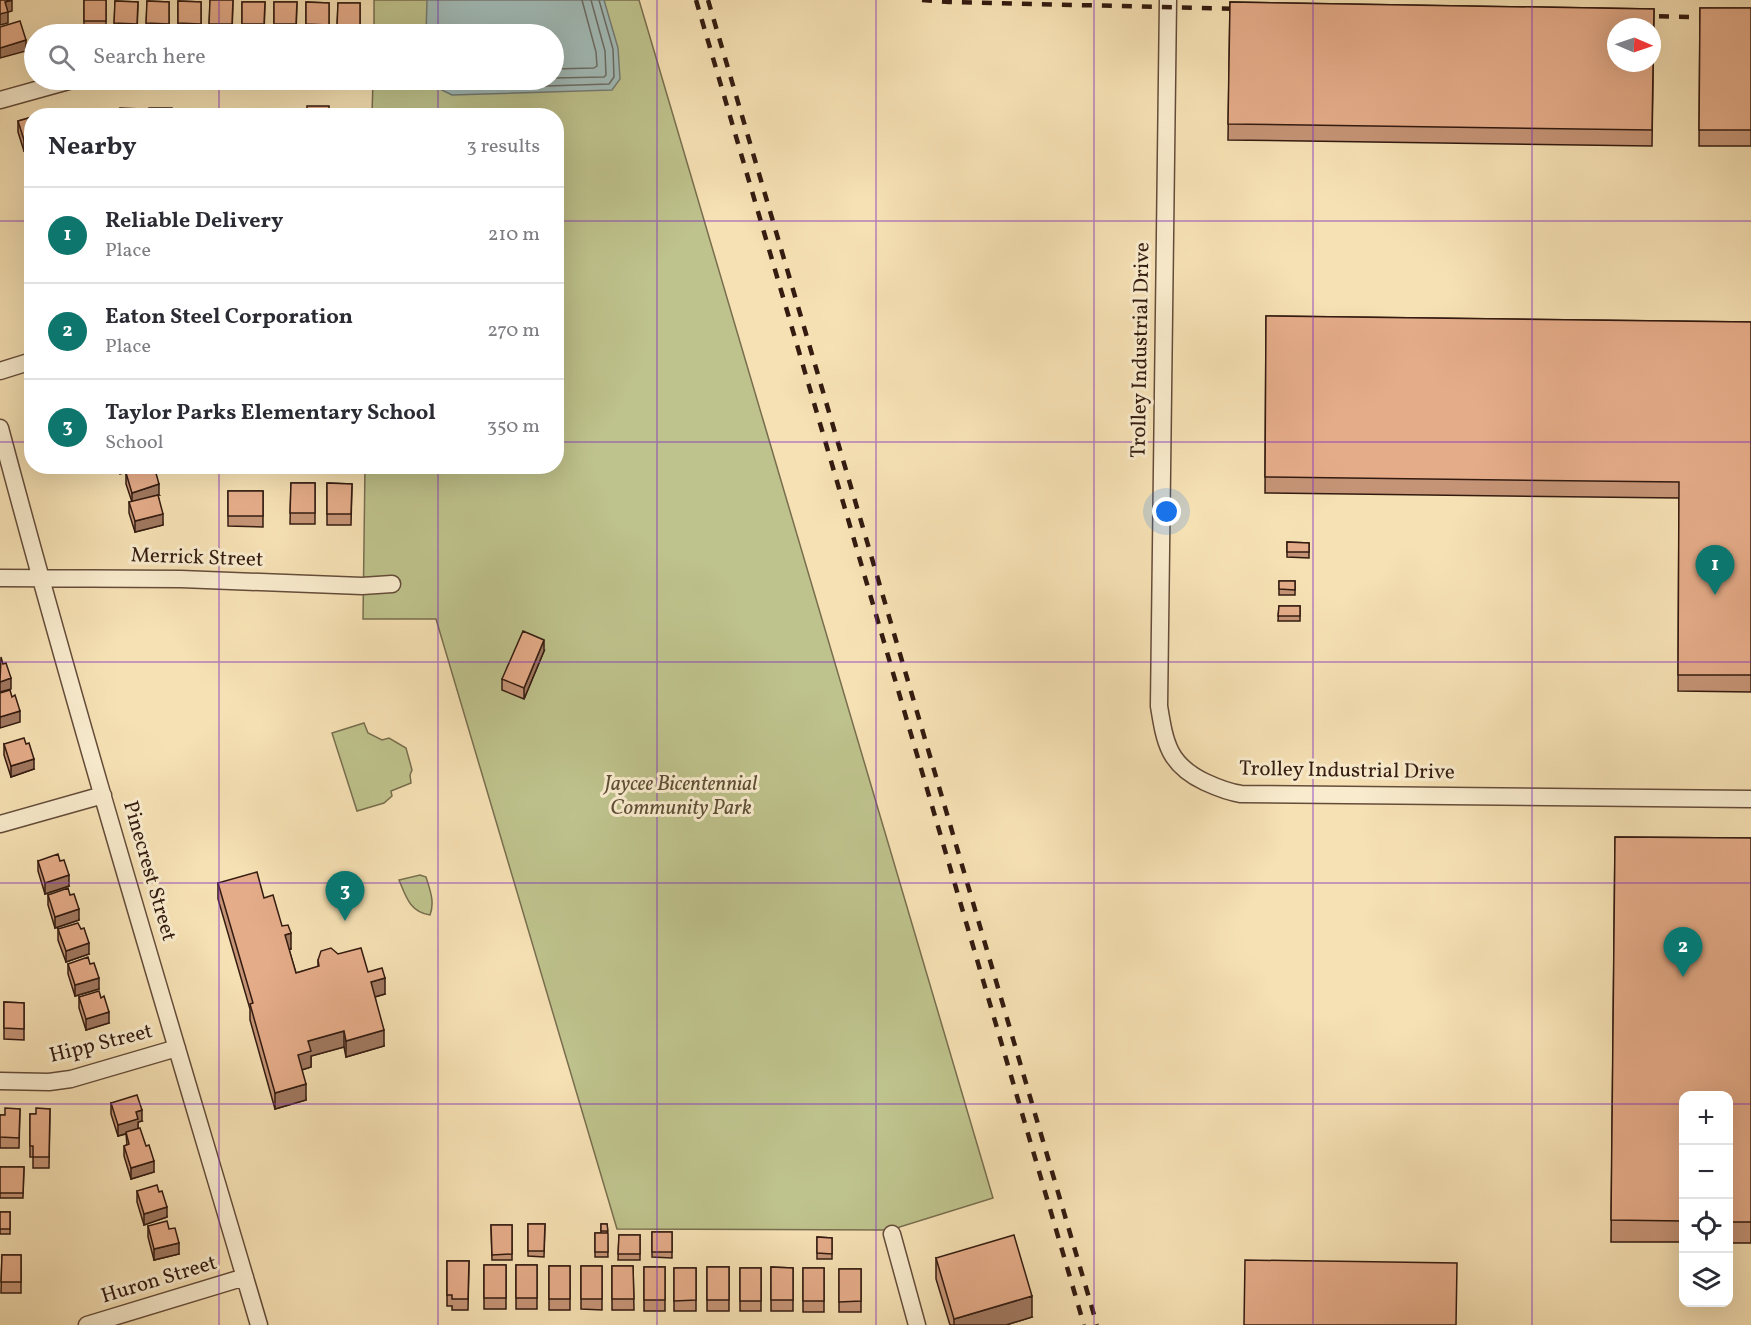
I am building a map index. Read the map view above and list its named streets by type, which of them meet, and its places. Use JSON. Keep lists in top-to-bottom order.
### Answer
{
  "streets": {
    "street": [
      "Trolley Industrial Drive",
      "Merrick Street",
      "Pinecrest Street",
      "Hipp Street",
      "Huron Street"
    ]
  },
  "crossings": [
    ["Merrick Street", "Pinecrest Street"],
    ["Pinecrest Street", "Hipp Street"],
    ["Pinecrest Street", "Huron Street"]
  ],
  "parks": ["Jaycee Bicentennial Community Park"],
  "north": "right",
  "page": {
    "search": "Search here",
    "heading": ["Nearby", "3 results"],
    "list": [
      {
        "mark": "1",
        "name": "Reliable Delivery",
        "note": "Place",
        "value": "210 m"
      },
      {
        "mark": "2",
        "name": "Eaton Steel Corporation",
        "note": "Place",
        "value": "270 m"
      },
      {
        "mark": "3",
        "name": "Taylor Parks Elementary School",
        "note": "School",
        "value": "350 m"
      }
    ],
    "pins": ["1", "3", "2"],
    "map_buttons": ["+", "−"]
  }
}
